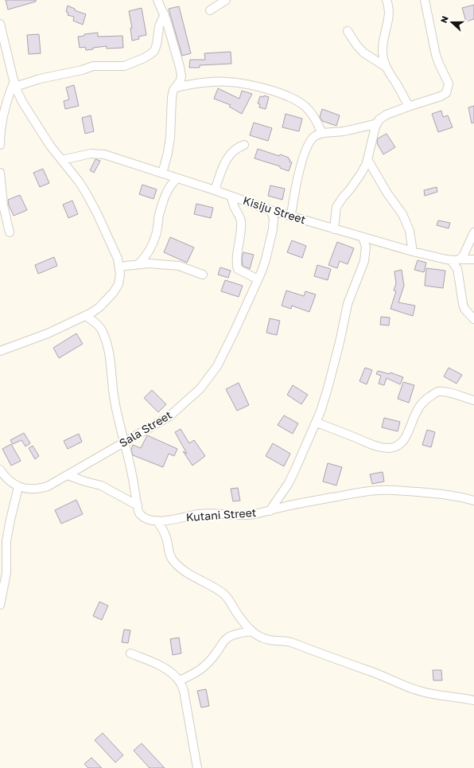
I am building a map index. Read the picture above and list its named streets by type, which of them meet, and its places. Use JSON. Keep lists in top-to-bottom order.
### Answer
{
  "streets": {
    "street": ["Kisiju Street", "Sala Street", "Kutani Street"]
  },
  "crossings": [
    ["Kisiju Street", "Sala Street"],
    ["Sala Street", "Kutani Street"]
  ],
  "north": "left"
}
